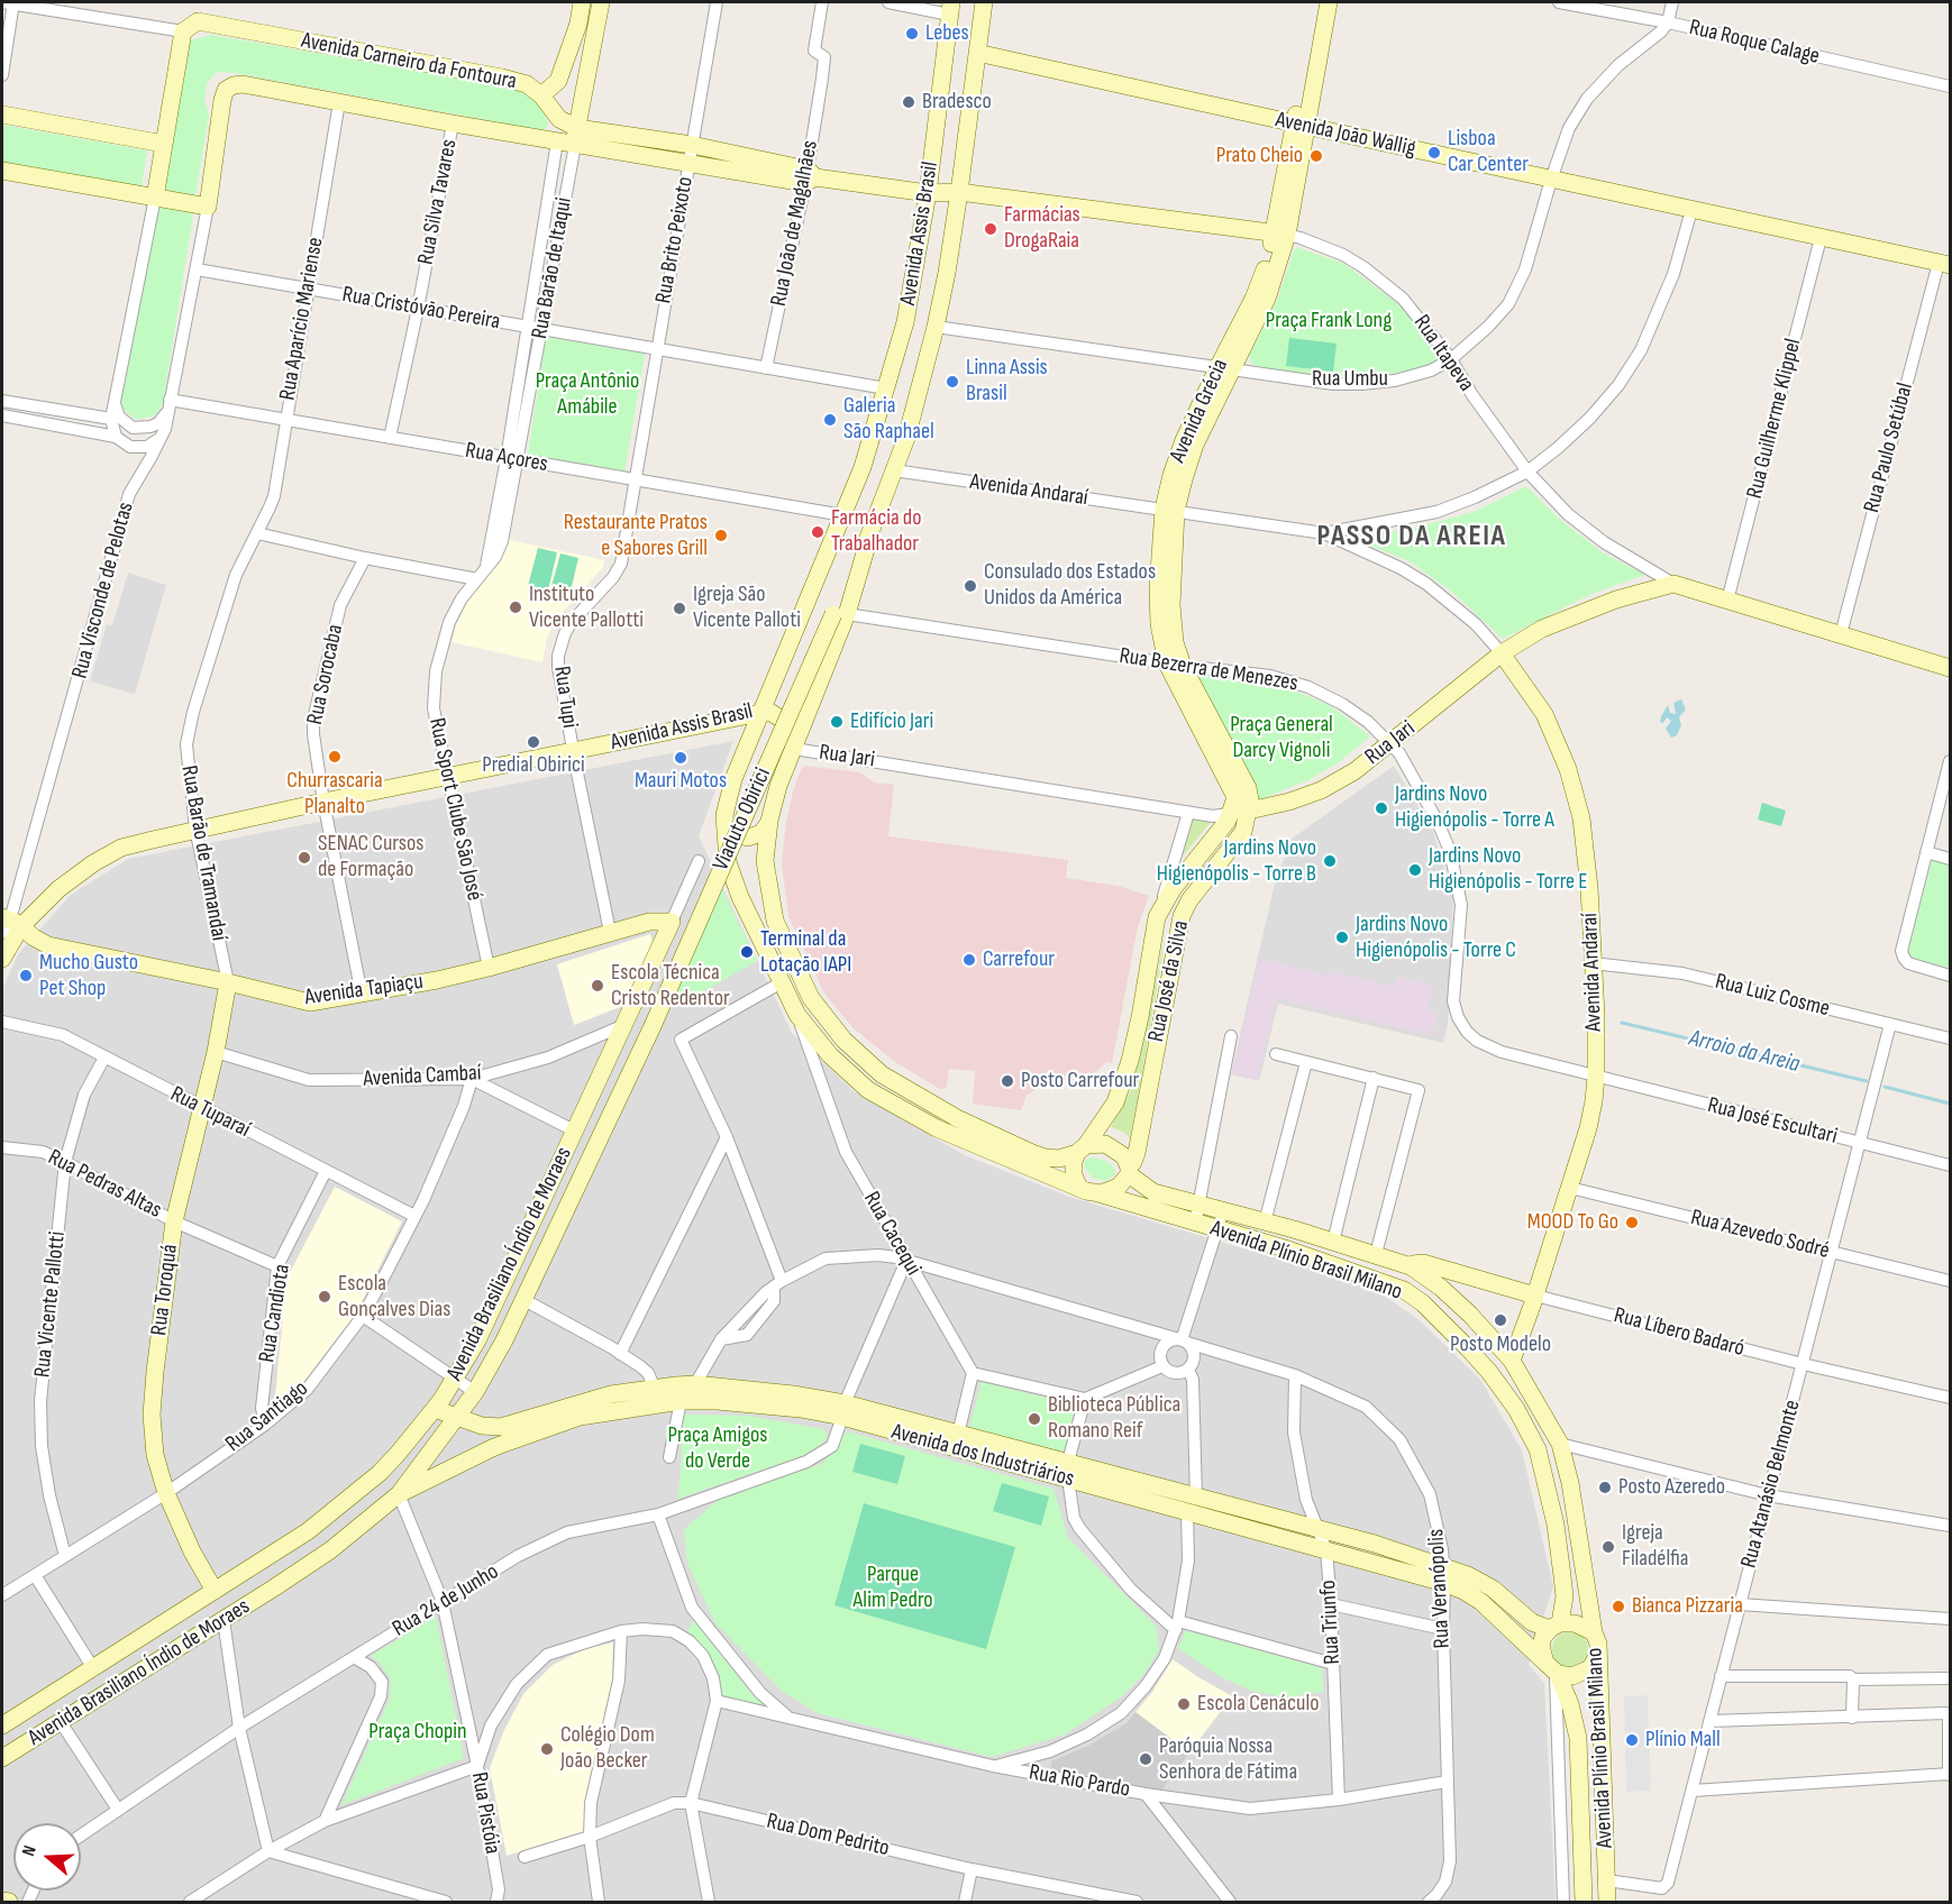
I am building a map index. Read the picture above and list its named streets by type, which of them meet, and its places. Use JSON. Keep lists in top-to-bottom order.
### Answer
{
  "streets": {
    "main road": [
      "Avenida Carneiro da Fontoura",
      "Avenida João Wallig",
      "Avenida Assis Brasil",
      "Rua Barão de Itaqui",
      "Rua Itapeva",
      "Avenida Grécia",
      "Avenida Andaraí",
      "Rua Visconde de Pelotas",
      "Rua Jari",
      "Viaduto Obirici",
      "Rua José da Silva",
      "Avenida Tapiaçu",
      "Avenida Plínio Brasil Milano",
      "Avenida Brasiliano Índio de Moraes",
      "Rua Toroquá",
      "Rua Líbero Badaró",
      "Avenida dos Industriários"
    ],
    "street": [
      "Rua Roque Calage",
      "Rua Silva Tavares",
      "Rua João de Magalhães",
      "Rua Brito Peixoto",
      "Rua Cristóvão Pereira",
      "Rua Aparício Mariense",
      "Rua Umbu",
      "Rua Guilherme Klippel",
      "Rua Paulo Setúbal",
      "Rua Açores",
      "Rua Bezerra de Menezes",
      "Rua Sorocaba",
      "Rua Tupi",
      "Rua Sport Clube São José",
      "Rua Barão de Tramandaí",
      "Rua Luiz Cosme",
      "Avenida Cambaí",
      "Rua Tuparaí",
      "Rua José Escultari",
      "Rua Pedras Altas",
      "Rua Cacequi",
      "Rua Azevedo Sodré",
      "Rua Vicente Pallotti",
      "Rua Candiota",
      "Rua Santiago",
      "Rua Atanásio Belmonte",
      "Rua Veranópolis",
      "Rua 24 de Junho",
      "Rua Triunfo",
      "Rua Rio Pardo",
      "Rua Pistóia",
      "Rua Dom Pedrito"
    ]
  },
  "crossings": [
    ["Rua Roque Calage", "Rua Umbu"],
    ["Avenida Carneiro da Fontoura", "Rua Silva Tavares"],
    ["Avenida Carneiro da Fontoura", "Rua João de Magalhães"],
    ["Avenida Carneiro da Fontoura", "Avenida Assis Brasil"],
    ["Avenida Carneiro da Fontoura", "Rua Brito Peixoto"],
    ["Avenida Carneiro da Fontoura", "Rua Barão de Itaqui"],
    ["Avenida Carneiro da Fontoura", "Rua Aparício Mariense"],
    ["Avenida Carneiro da Fontoura", "Rua Itapeva"],
    ["Avenida Carneiro da Fontoura", "Rua Visconde de Pelotas"],
    ["Avenida João Wallig", "Avenida Assis Brasil"],
    ["Avenida João Wallig", "Rua Umbu"],
    ["Avenida João Wallig", "Avenida Grécia"],
    ["Avenida João Wallig", "Rua Guilherme Klippel"],
    ["Avenida João Wallig", "Rua Paulo Setúbal"],
    ["Rua Silva Tavares", "Rua Cristóvão Pereira"],
    ["Rua Silva Tavares", "Rua Açores"],
    ["Rua João de Magalhães", "Rua Cristóvão Pereira"],
    ["Avenida Assis Brasil", "Rua Cristóvão Pereira"],
    ["Avenida Assis Brasil", "Rua Itapeva"],
    ["Avenida Assis Brasil", "Rua Umbu"],
    ["Avenida Assis Brasil", "Rua Açores"],
    ["Avenida Assis Brasil", "Avenida Andaraí"],
    ["Avenida Assis Brasil", "Rua Visconde de Pelotas"],
    ["Avenida Assis Brasil", "Rua Bezerra de Menezes"],
    ["Avenida Assis Brasil", "Rua Sorocaba"],
    ["Avenida Assis Brasil", "Rua Tupi"],
    ["Avenida Assis Brasil", "Rua Jari"],
    ["Avenida Assis Brasil", "Rua Sport Clube São José"],
    ["Avenida Assis Brasil", "Viaduto Obirici"],
    ["Avenida Assis Brasil", "Rua Barão de Tramandaí"],
    ["Avenida Assis Brasil", "Avenida Tapiaçu"],
    ["Avenida Assis Brasil", "Avenida Plínio Brasil Milano"],
    ["Rua Brito Peixoto", "Rua Cristóvão Pereira"],
    ["Rua Brito Peixoto", "Rua Açores"],
    ["Rua Brito Peixoto", "Rua Tupi"],
    ["Rua Barão de Itaqui", "Rua Cristóvão Pereira"],
    ["Rua Barão de Itaqui", "Rua Açores"],
    ["Rua Barão de Itaqui", "Rua Sport Clube São José"],
    ["Rua Cristóvão Pereira", "Rua Aparício Mariense"],
    ["Rua Cristóvão Pereira", "Rua Visconde de Pelotas"],
    ["Rua Aparício Mariense", "Rua Açores"],
    ["Rua Aparício Mariense", "Rua Barão de Tramandaí"],
    ["Rua Itapeva", "Rua Umbu"],
    ["Rua Itapeva", "Avenida Grécia"],
    ["Rua Itapeva", "Rua Jari"],
    ["Rua Umbu", "Avenida Grécia"],
    ["Avenida Grécia", "Avenida Andaraí"],
    ["Avenida Grécia", "Rua Bezerra de Menezes"],
    ["Avenida Grécia", "Rua Jari"],
    ["Avenida Grécia", "Rua José da Silva"],
    ["Rua Açores", "Rua Visconde de Pelotas"],
    ["Rua Açores", "Rua Tupi"],
    ["Avenida Andaraí", "Rua Bezerra de Menezes"],
    ["Avenida Andaraí", "Rua Jari"],
    ["Avenida Andaraí", "Rua Luiz Cosme"],
    ["Avenida Andaraí", "Rua José Escultari"],
    ["Avenida Andaraí", "Rua Azevedo Sodré"],
    ["Avenida Andaraí", "Avenida Plínio Brasil Milano"],
    ["Avenida Andaraí", "Rua Líbero Badaró"],
    ["Rua Visconde de Pelotas", "Avenida Tapiaçu"],
    ["Rua Bezerra de Menezes", "Rua Jari"],
    ["Rua Bezerra de Menezes", "Viaduto Obirici"],
    ["Rua Bezerra de Menezes", "Rua José Escultari"],
    ["Rua Sorocaba", "Avenida Tapiaçu"],
    ["Rua Tupi", "Avenida Tapiaçu"],
    ["Rua Jari", "Rua José da Silva"],
    ["Rua Sport Clube São José", "Avenida Tapiaçu"],
    ["Viaduto Obirici", "Avenida Brasiliano Índio de Moraes"],
    ["Rua Barão de Tramandaí", "Avenida Tapiaçu"],
    ["Rua Barão de Tramandaí", "Rua Toroquá"],
    ["Rua José da Silva", "Avenida Plínio Brasil Milano"],
    ["Avenida Tapiaçu", "Avenida Brasiliano Índio de Moraes"],
    ["Avenida Tapiaçu", "Rua Toroquá"],
    ["Rua Luiz Cosme", "Rua Atanásio Belmonte"],
    ["Avenida Cambaí", "Avenida Brasiliano Índio de Moraes"],
    ["Avenida Cambaí", "Rua Toroquá"],
    ["Avenida Cambaí", "Rua Santiago"],
    ["Rua Tuparaí", "Rua Toroquá"],
    ["Rua Tuparaí", "Rua Vicente Pallotti"],
    ["Rua Tuparaí", "Rua Candiota"],
    ["Rua Tuparaí", "Rua Santiago"],
    ["Rua José Escultari", "Rua Atanásio Belmonte"],
    ["Rua Pedras Altas", "Rua Toroquá"],
    ["Rua Pedras Altas", "Rua Vicente Pallotti"],
    ["Rua Pedras Altas", "Rua Candiota"],
    ["Rua Cacequi", "Avenida Plínio Brasil Milano"],
    ["Rua Cacequi", "Rua Veranópolis"],
    ["Rua Cacequi", "Rua 24 de Junho"],
    ["Rua Azevedo Sodré", "Rua Atanásio Belmonte"],
    ["Avenida Plínio Brasil Milano", "Rua Líbero Badaró"],
    ["Avenida Plínio Brasil Milano", "Avenida dos Industriários"],
    ["Avenida Plínio Brasil Milano", "Rua Atanásio Belmonte"],
    ["Avenida Brasiliano Índio de Moraes", "Rua Toroquá"],
    ["Avenida Brasiliano Índio de Moraes", "Avenida dos Industriários"],
    ["Avenida Brasiliano Índio de Moraes", "Rua Pistóia"],
    ["Rua Toroquá", "Rua Santiago"],
    ["Rua Vicente Pallotti", "Rua Santiago"],
    ["Rua Candiota", "Rua Santiago"],
    ["Rua Líbero Badaró", "Rua Atanásio Belmonte"],
    ["Avenida dos Industriários", "Rua Veranópolis"],
    ["Avenida dos Industriários", "Rua 24 de Junho"],
    ["Avenida dos Industriários", "Rua Triunfo"],
    ["Avenida dos Industriários", "Rua Pistóia"],
    ["Rua Veranópolis", "Rua 24 de Junho"],
    ["Rua Veranópolis", "Rua Triunfo"],
    ["Rua Veranópolis", "Rua Rio Pardo"],
    ["Rua 24 de Junho", "Rua Pistóia"],
    ["Rua Triunfo", "Rua Rio Pardo"]
  ],
  "districts": ["PASSO DA AREIA"],
  "water": ["Arroio da Areia"],
  "parks": [
    "Praça Frank Long",
    "Praça Antônio Amábile",
    "Praça General Darcy Vignoli",
    "Praça Amigos do Verde",
    "Parque Alim Pedro",
    "Praça Chopin"
  ],
  "places": [
    "Lebes",
    "Bradesco",
    "Lisboa Car Center",
    "Prato Cheio",
    "Farmácias DrogaRaia",
    "Linna Assis Brasil",
    "Galeria São Raphael",
    "Farmácia do Trabalhador",
    "Restaurante Pratos e Sabores Grill",
    "Consulado dos Estados Unidos da América",
    "Instituto Vicente Pallotti",
    "Igreja São Vicente Palloti",
    "Edifício Jari",
    "Predial Obirici",
    "Churrascaria Planalto",
    "Mauri Motos",
    "Jardins Novo Higienópolis - Torre A",
    "SENAC Cursos de Formação",
    "Jardins Novo Higienópolis - Torre B",
    "Jardins Novo Higienópolis - Torre E",
    "Jardins Novo Higienópolis - Torre C",
    "Terminal da Lotação IAPI",
    "Carrefour",
    "Mucho Gusto Pet Shop",
    "Escola Técnica Cristo Redentor",
    "Posto Carrefour",
    "MOOD To Go",
    "Escola Gonçalves Dias",
    "Posto Modelo",
    "Biblioteca Pública Romano Reif",
    "Posto Azeredo",
    "Igreja Filadélfia",
    "Bianca Pizzaria",
    "Escola Cenáculo",
    "Plínio Mall",
    "Colégio Dom João Becker",
    "Paróquia Nossa Senhora de Fátima"
  ],
  "north": "left"
}
